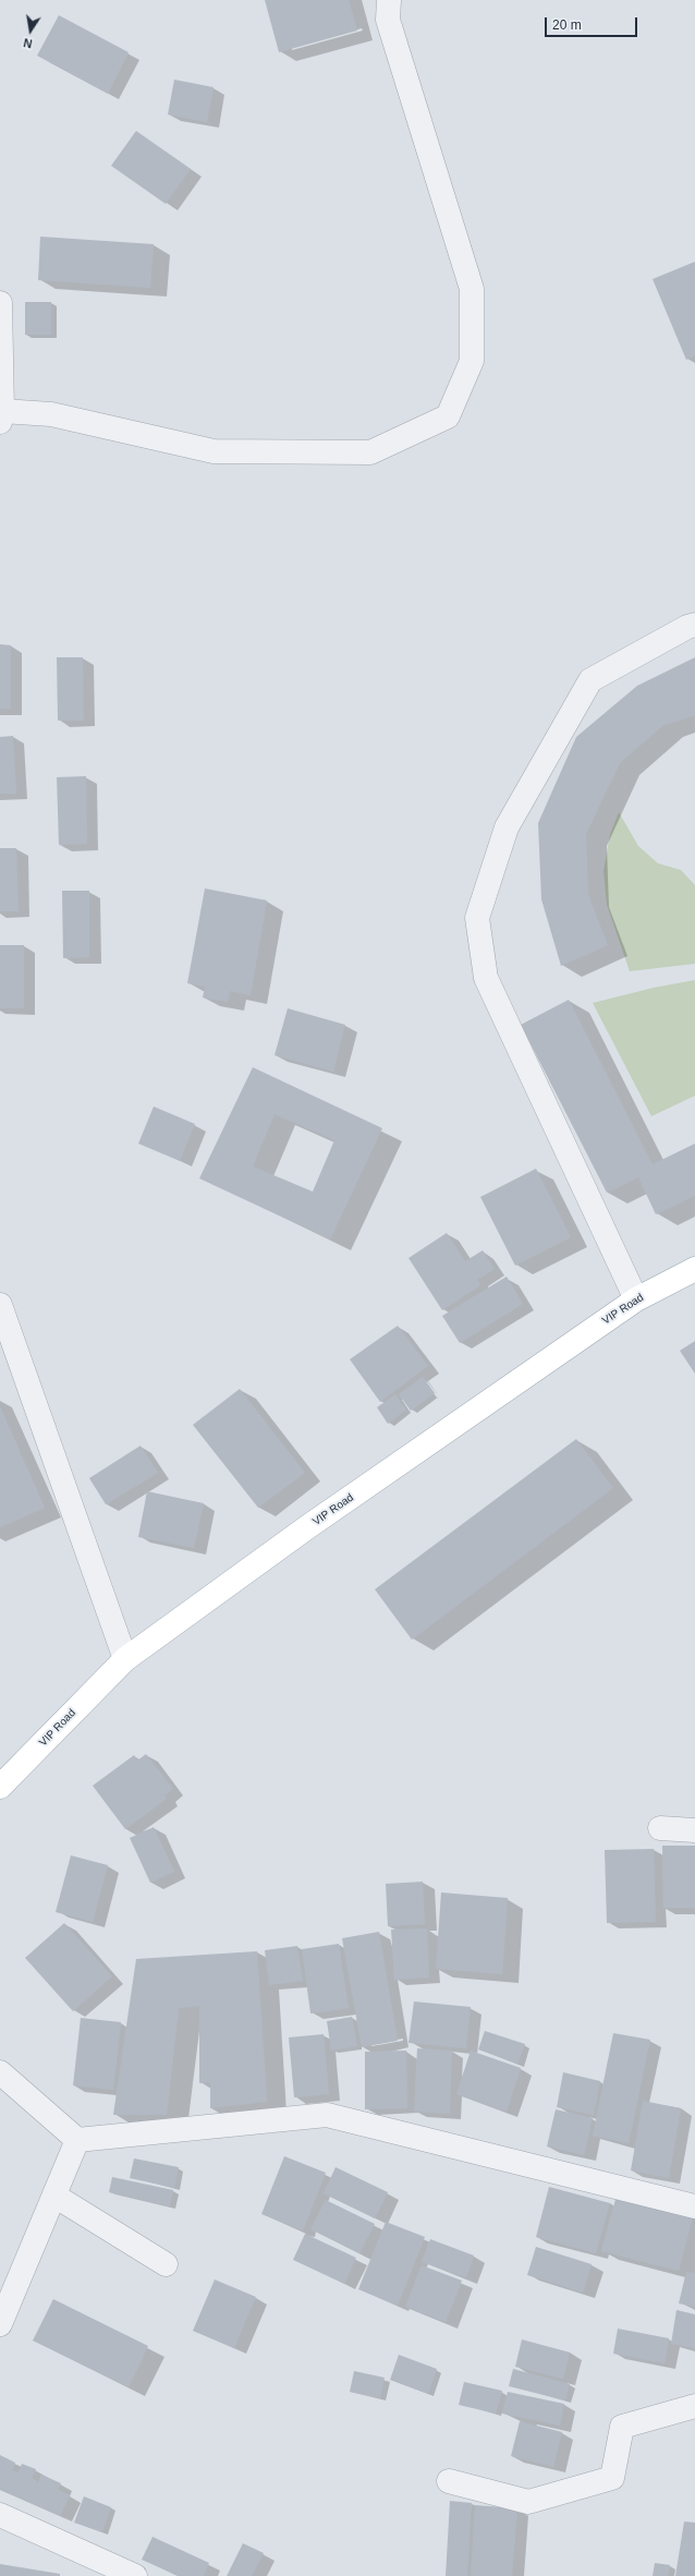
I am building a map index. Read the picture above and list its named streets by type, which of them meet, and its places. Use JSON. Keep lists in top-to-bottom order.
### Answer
{
  "streets": {
    "main road": ["VIP Road"]
  },
  "scale_bar": "20 m",
  "north": "bottom"
}
